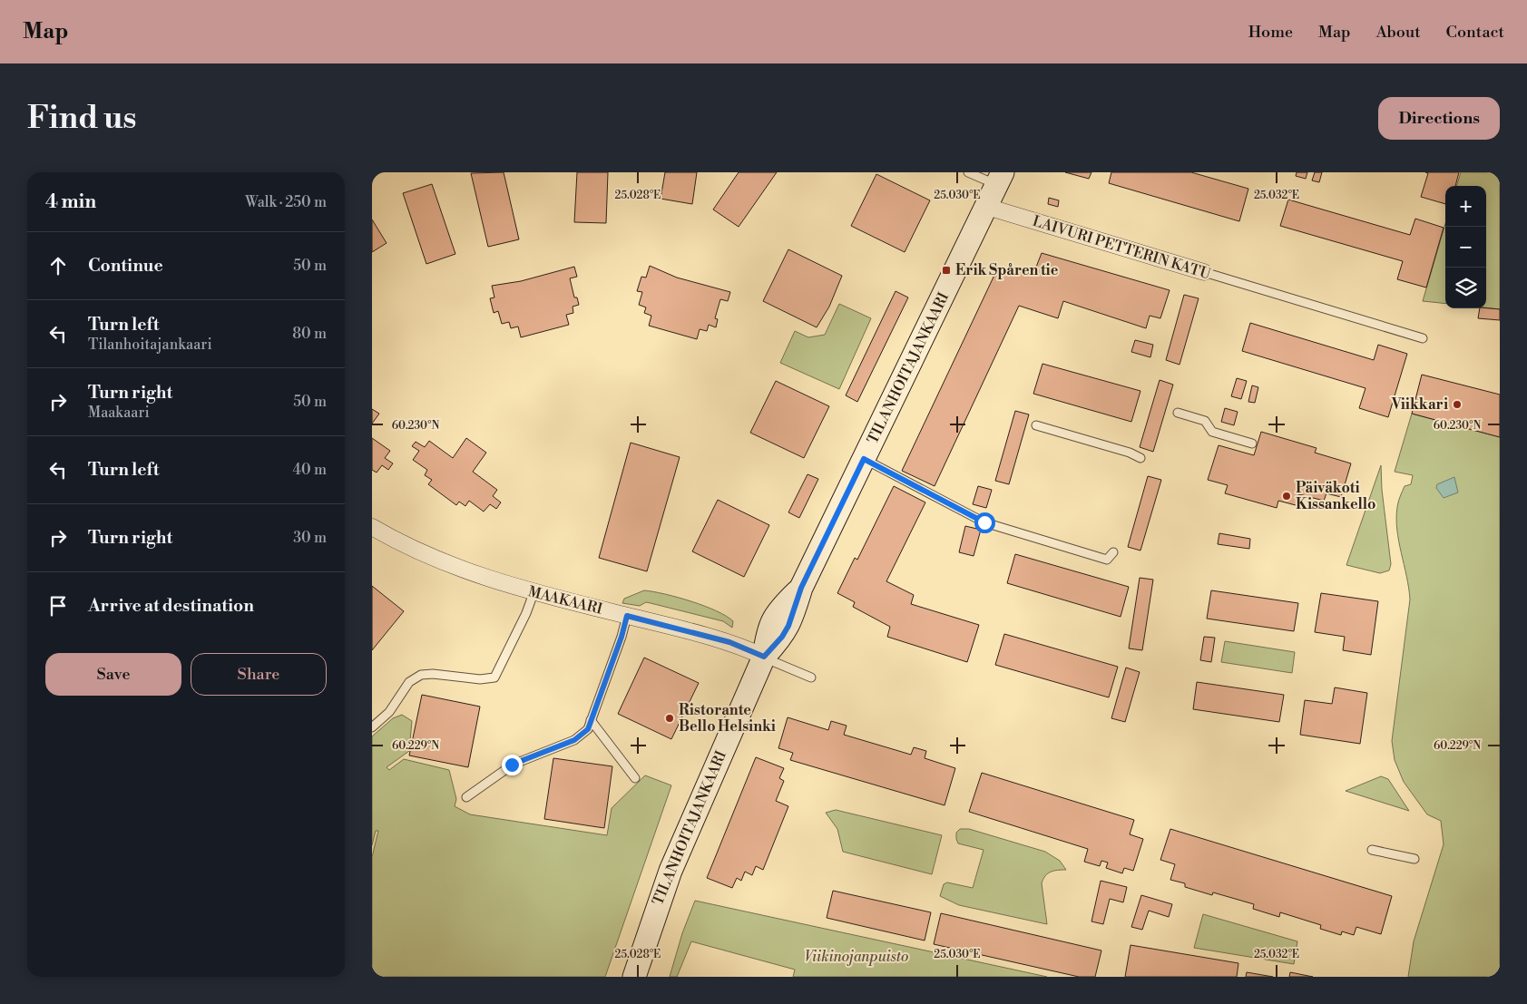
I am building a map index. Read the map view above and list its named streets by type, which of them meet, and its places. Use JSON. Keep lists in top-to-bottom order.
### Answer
{
  "streets": {
    "street": ["LAIVURI PETTERIN KATU", "TILANHOITAJANKAARI", "MAAKAARI"]
  },
  "crossings": [
    ["LAIVURI PETTERIN KATU", "TILANHOITAJANKAARI"],
    ["TILANHOITAJANKAARI", "MAAKAARI"]
  ],
  "parks": ["Viikinojanpuisto"],
  "places": {
    "transit": ["Erik Spåren tie"],
    "other": ["Viikkari", "Päiväkoti Kissankello", "Ristorante Bello Helsinki"]
  },
  "page": {
    "header": "Map",
    "nav": [
      "Home",
      "Map",
      "About",
      "Contact"
    ],
    "buttons": [
      "Directions",
      ["Save", "Share"]
    ],
    "title": "Find us",
    "heading": ["4 min", "Walk · 250 m"],
    "map_buttons": ["+", "−"],
    "list": [
      ["Continue", "50 m"],
      ["Turn left", "Tilanhoitajankaari", "80 m"],
      ["Turn right", "Maakaari", "50 m"],
      ["Turn left", "40 m"],
      ["Turn right", "30 m"],
      "Arrive at destination"
    ]
  },
  "coordinates": [
    "25.028°E",
    "25.030°E",
    "25.032°E",
    "60.230°N",
    "60.229°N"
  ]
}
